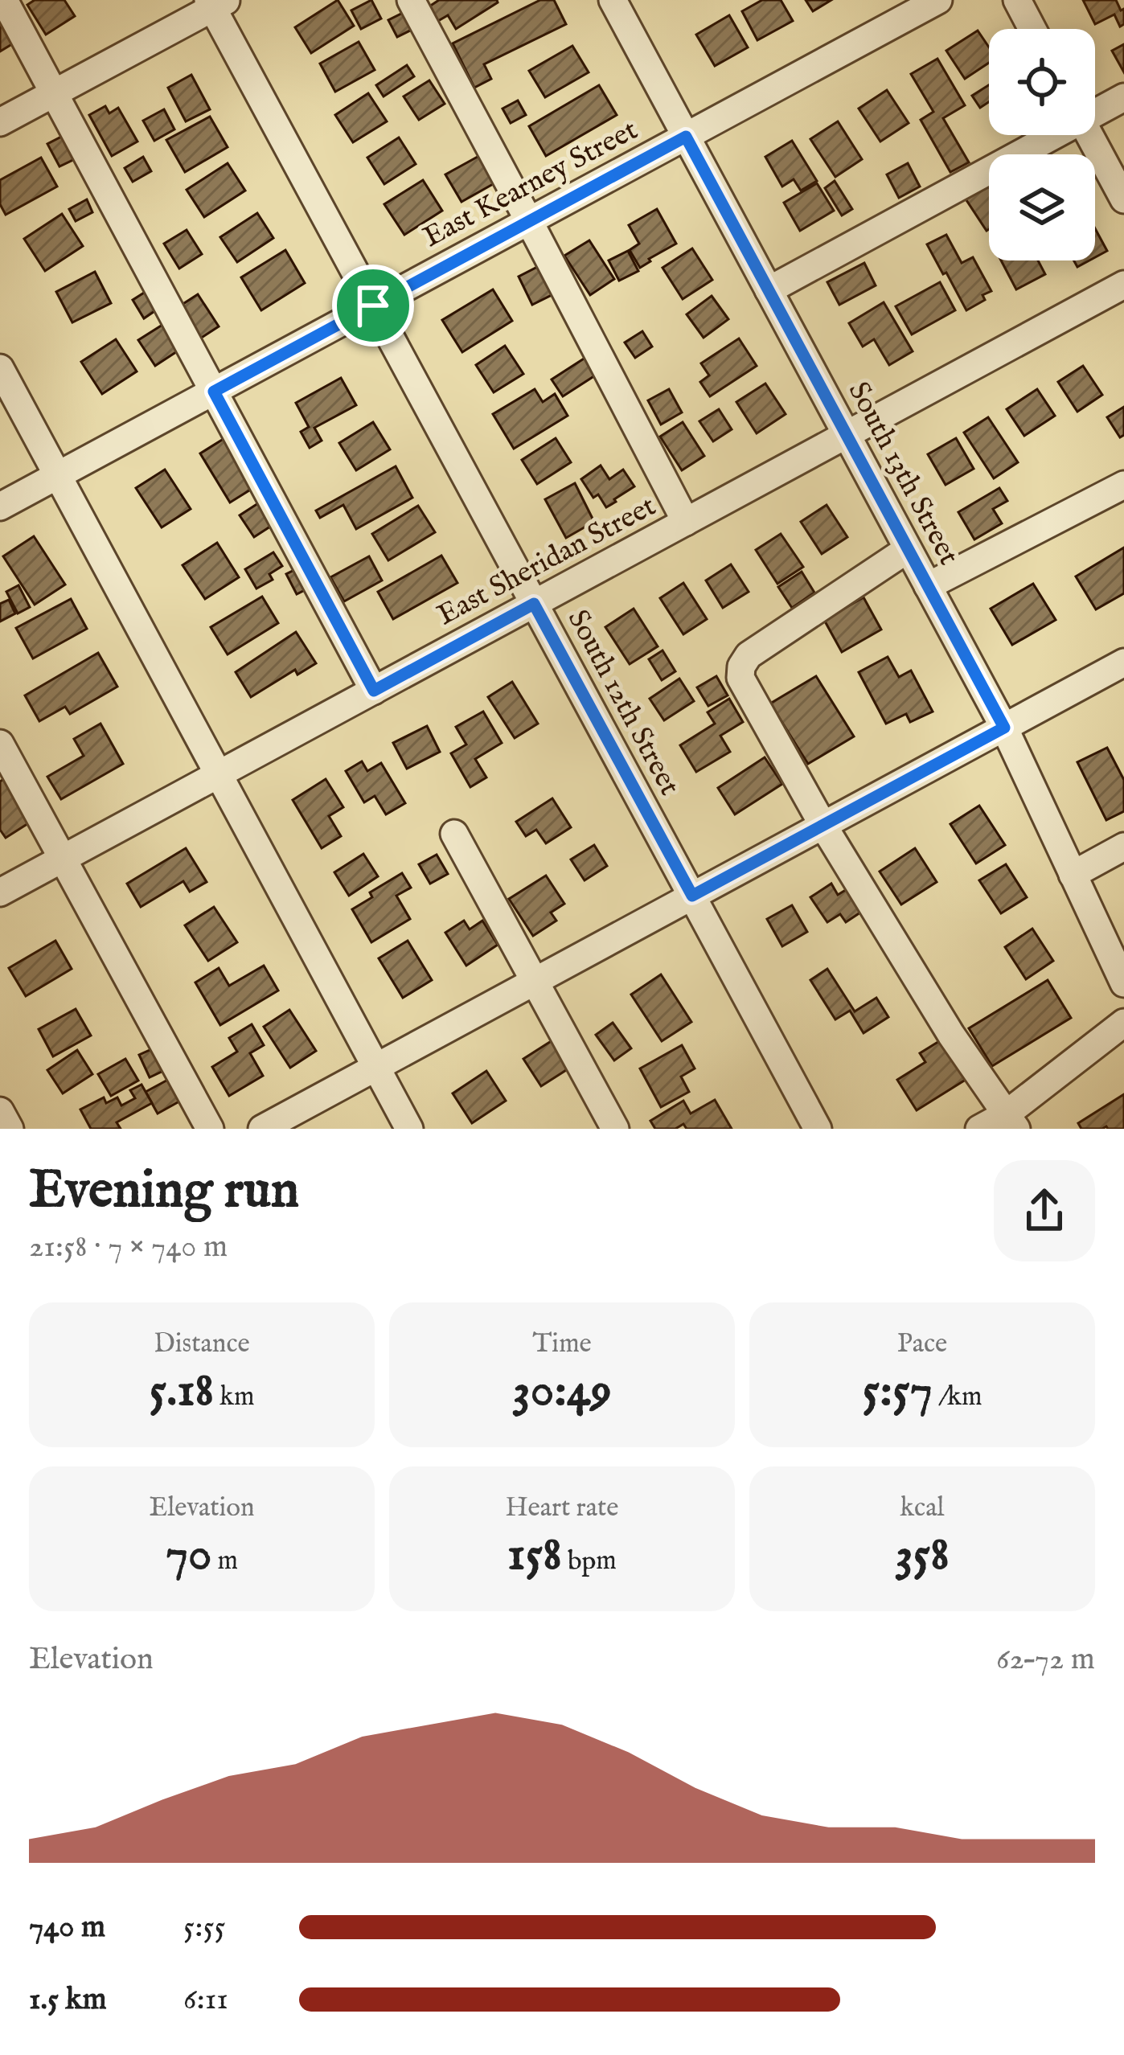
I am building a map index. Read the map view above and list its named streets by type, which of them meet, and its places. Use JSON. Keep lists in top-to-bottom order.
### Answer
{
  "streets": {
    "street": [
      "East Kearney Street",
      "South 13th Street",
      "East Sheridan Street",
      "South 12th Street"
    ]
  },
  "crossings": [
    ["East Kearney Street", "South 13th Street"],
    ["East Kearney Street", "South 12th Street"],
    ["South 13th Street", "East Sheridan Street"],
    ["East Sheridan Street", "South 12th Street"]
  ],
  "page": {
    "heading": ["Evening run", "21:58 · 7 × 740 m"],
    "stats": [
      ["Distance", "5.18 km"],
      ["Time", "30:49"],
      ["Pace", "5:57 /km"],
      ["Elevation", "70 m"],
      ["Heart rate", "158 bpm"],
      ["kcal", "358"]
    ],
    "chart": ["Elevation", "62–72 m"],
    "list": [
      {
        "name": "740 m",
        "note": "5:55"
      },
      {
        "name": "1.5 km",
        "note": "6:11"
      }
    ]
  }
}
